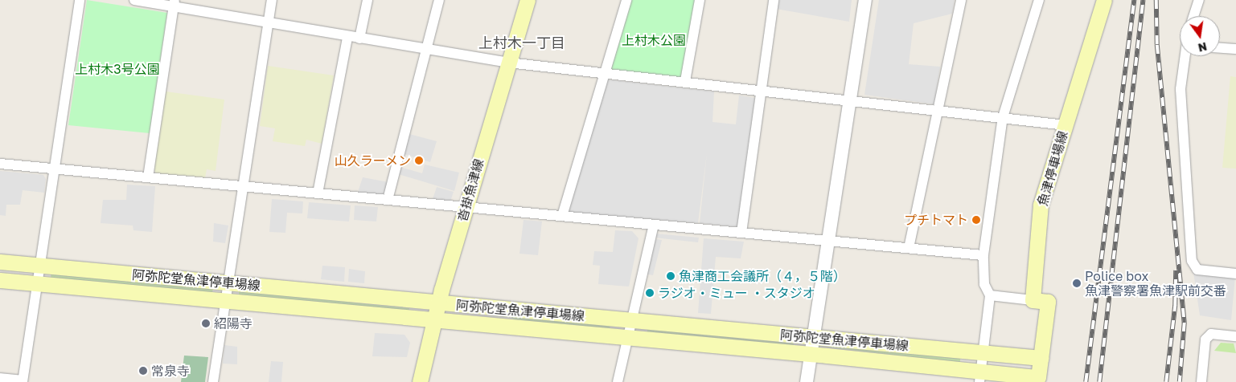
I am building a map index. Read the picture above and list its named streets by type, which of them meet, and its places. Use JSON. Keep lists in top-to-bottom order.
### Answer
{
  "streets": {
    "main road": ["魚津停車場線", "沓掛魚津線", "阿弥陀堂魚津停車場線"]
  },
  "crossings": [
    ["沓掛魚津線", "阿弥陀堂魚津停車場線"]
  ],
  "districts": ["上村木一丁目"],
  "parks": ["上村木公園", "上村木3号公園"],
  "places": [
    "山久ラーメン",
    "プチトマト",
    "魚津商工会議所（４，５階）",
    "Police box 魚津警察署魚津駅前交番",
    "ラジオ・ミュー ・スタジオ",
    "紹陽寺",
    "常泉寺"
  ],
  "north": "bottom"
}
